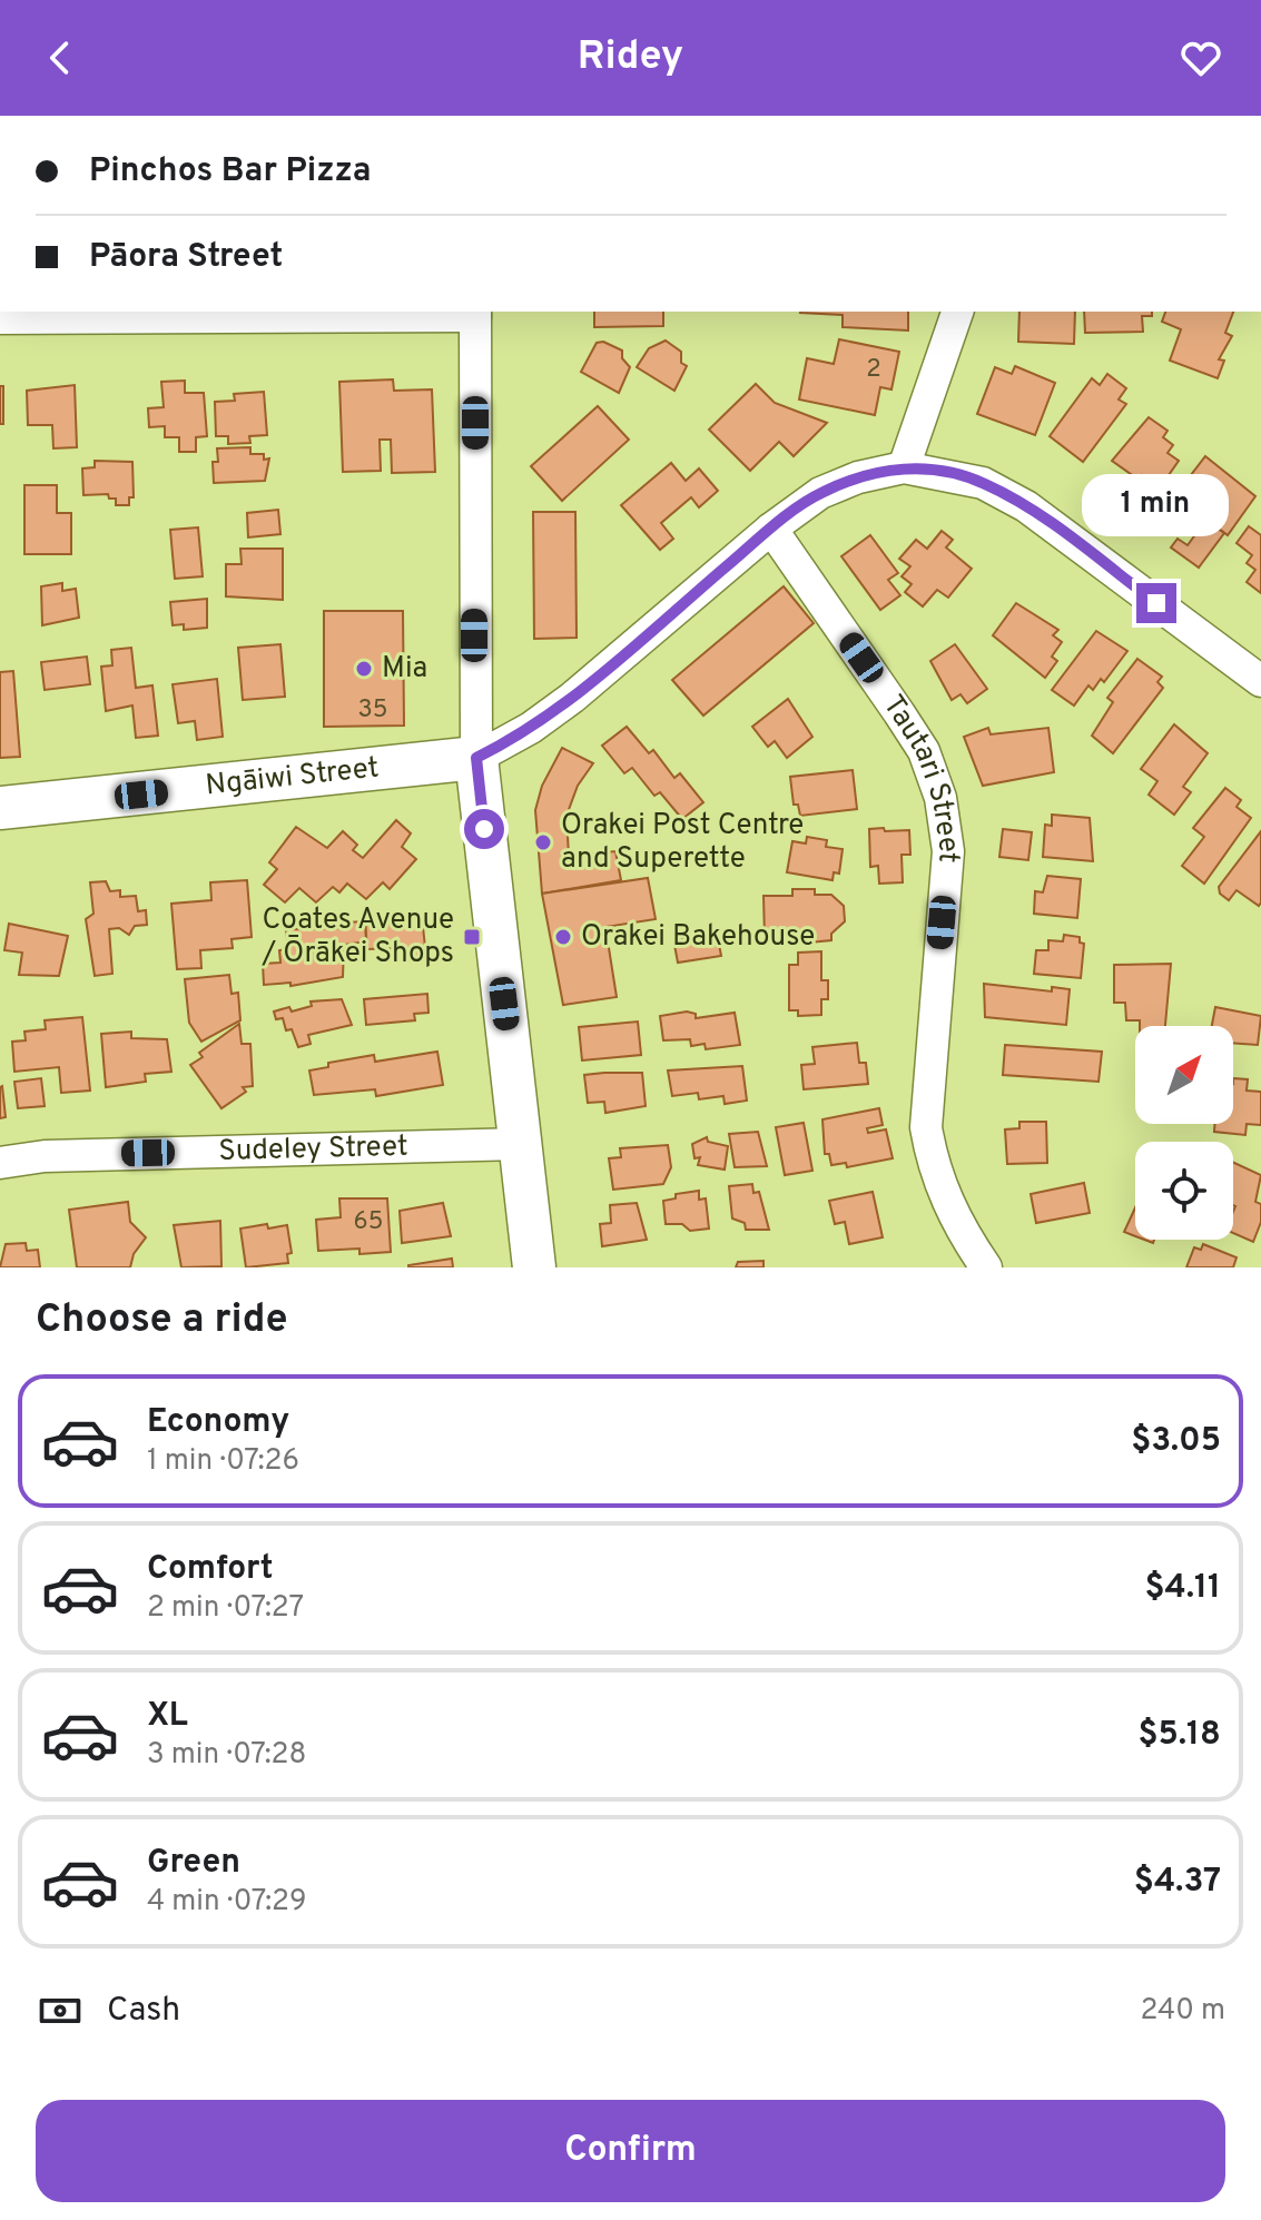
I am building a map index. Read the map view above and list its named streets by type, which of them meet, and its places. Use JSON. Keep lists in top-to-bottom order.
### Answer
{
  "streets": {
    "street": ["Ngāiwi Street", "Tautari Street", "Sudeley Street"]
  },
  "places": {
    "other": ["Mia", "Orakei Post Centre and Superette", "Orakei Bakehouse"],
    "transit": ["Coates Avenue / Ōrākei Shops"]
  },
  "house_numbers": ["2", "35", "65"],
  "north": "top right",
  "page": {
    "header": "Ridey",
    "banner": ["Pinchos Bar Pizza", "Pāora Street"],
    "bubble": "1 min",
    "heading": "Choose a ride",
    "list": [
      {
        "name": "Economy",
        "note": "1 min · 07:26",
        "value": "$3.05"
      },
      {
        "name": "Comfort",
        "note": "2 min · 07:27",
        "value": "$4.11"
      },
      {
        "name": "XL",
        "note": "3 min · 07:28",
        "value": "$5.18"
      },
      {
        "name": "Green",
        "note": "4 min · 07:29",
        "value": "$4.37"
      }
    ],
    "pay": ["Cash", "240 m"],
    "buttons": "Confirm"
  }
}
